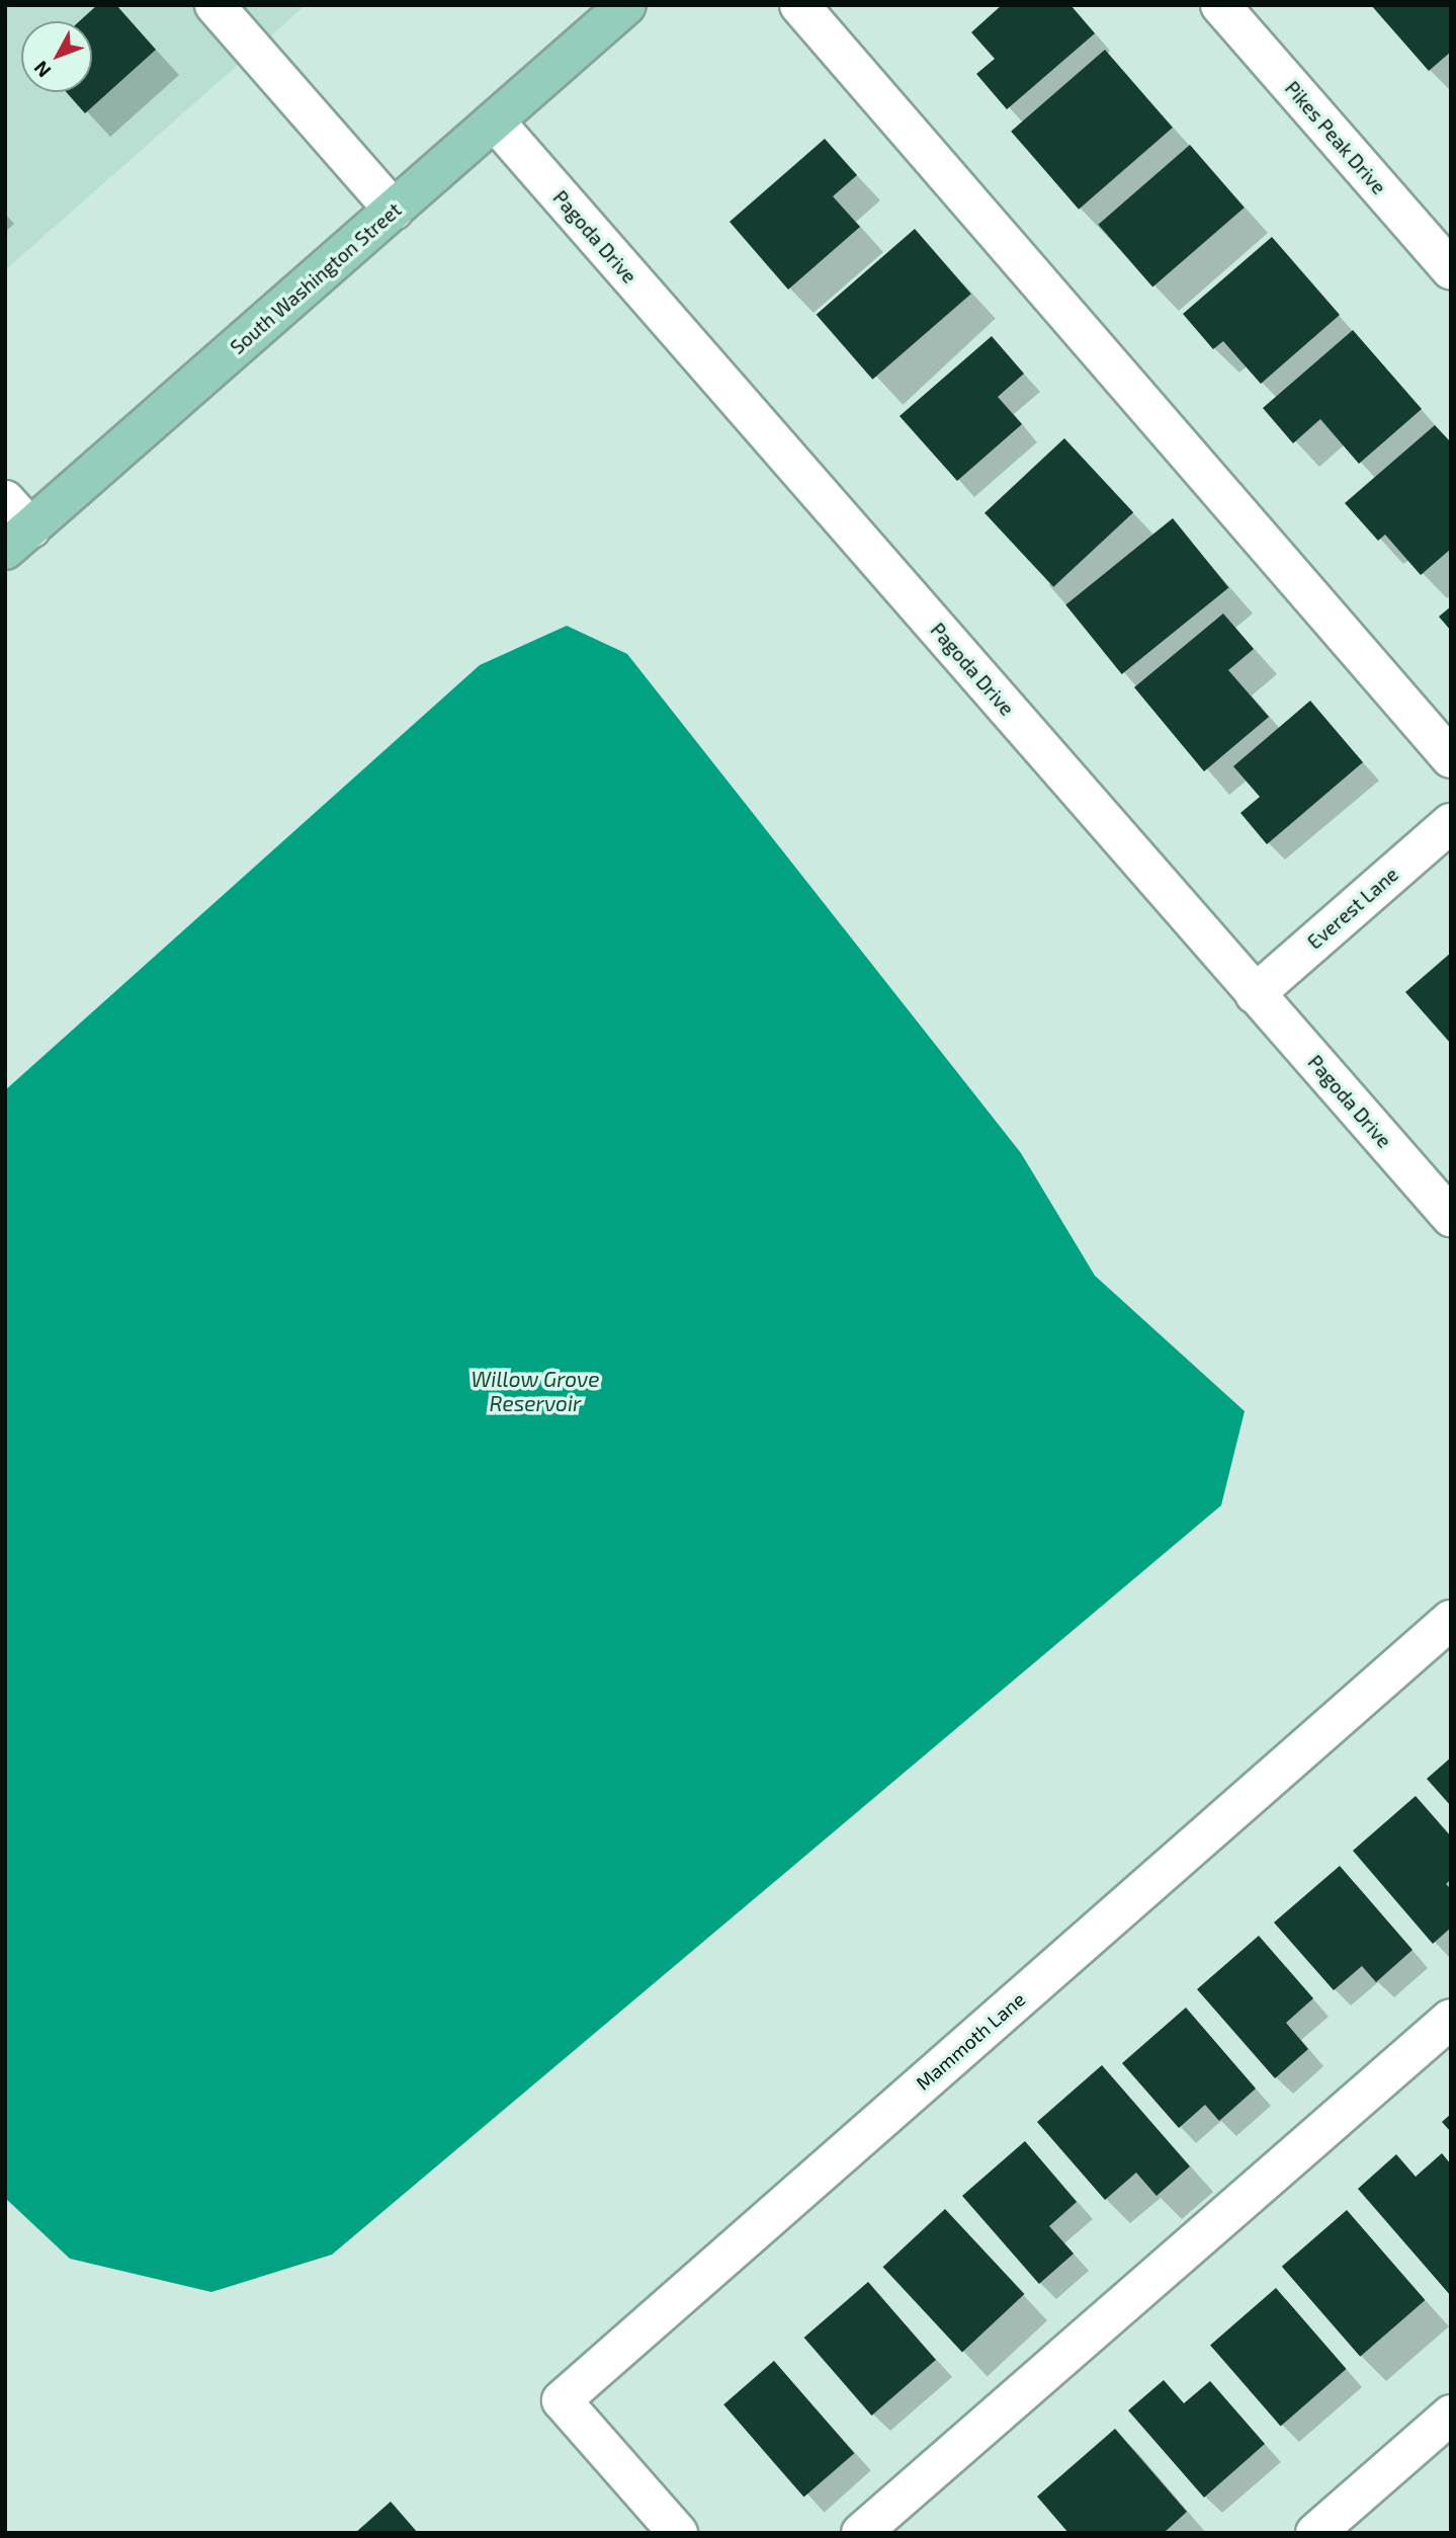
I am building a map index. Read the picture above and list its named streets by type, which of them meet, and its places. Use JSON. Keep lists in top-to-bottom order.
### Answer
{
  "streets": {
    "main road": ["South Washington Street"],
    "street": [
      "Pikes Peak Drive",
      "Pagoda Drive",
      "Everest Lane",
      "Mammoth Lane"
    ]
  },
  "crossings": [
    ["Pagoda Drive", "South Washington Street"],
    ["Pagoda Drive", "Everest Lane"]
  ],
  "water": ["Willow Grove Reservoir"],
  "north": "bottom left"
}
